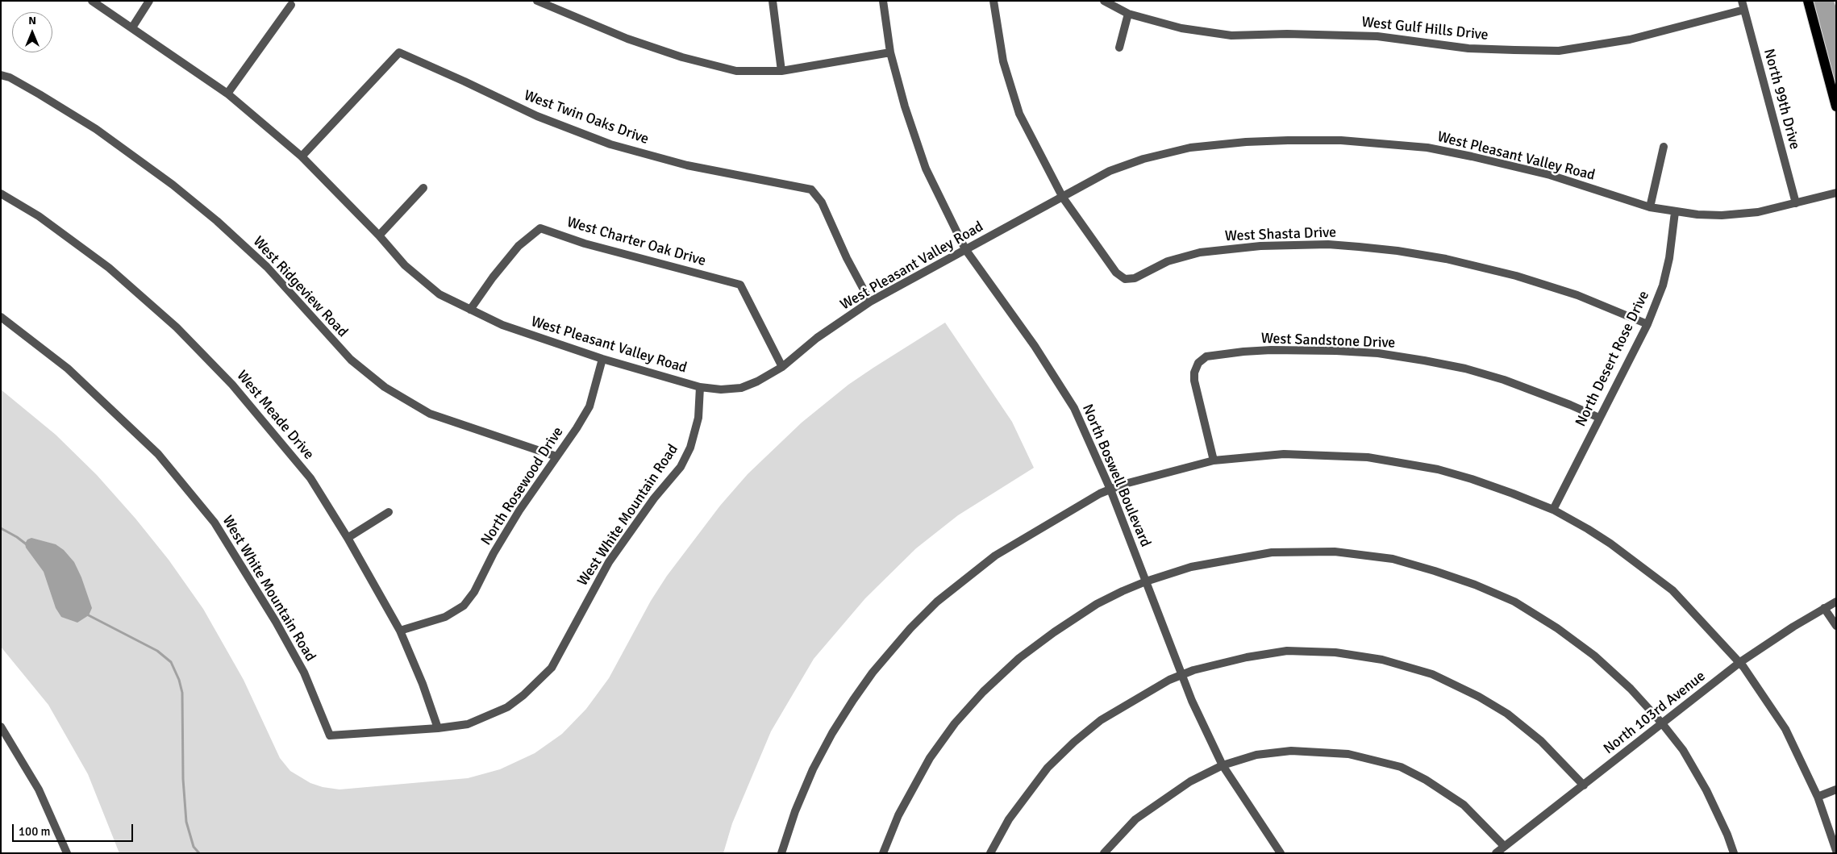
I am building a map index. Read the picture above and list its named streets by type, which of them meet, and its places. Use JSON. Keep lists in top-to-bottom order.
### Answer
{
  "streets": {
    "street": [
      "West Gulf Hills Drive",
      "North 99th Drive",
      "West Twin Oaks Drive",
      "West Pleasant Valley Road",
      "West Shasta Drive",
      "West Charter Oak Drive",
      "West Ridgeview Road",
      "West Sandstone Drive",
      "North Desert Rose Drive",
      "West Meade Drive",
      "North Boswell Boulevard",
      "North Rosewood Drive",
      "West White Mountain Road",
      "North 103rd Avenue"
    ]
  },
  "crossings": [
    ["West Gulf Hills Drive", "North 99th Drive"],
    ["North 99th Drive", "West Pleasant Valley Road"],
    ["West Twin Oaks Drive", "West Pleasant Valley Road"],
    ["West Pleasant Valley Road", "West Shasta Drive"],
    ["West Pleasant Valley Road", "West Charter Oak Drive"],
    ["West Pleasant Valley Road", "North Desert Rose Drive"],
    ["West Pleasant Valley Road", "North Boswell Boulevard"],
    ["West Pleasant Valley Road", "North Rosewood Drive"],
    ["West Pleasant Valley Road", "West White Mountain Road"],
    ["West Shasta Drive", "North Desert Rose Drive"],
    ["West Ridgeview Road", "North Rosewood Drive"],
    ["West Sandstone Drive", "North Desert Rose Drive"],
    ["West Meade Drive", "North Rosewood Drive"],
    ["West Meade Drive", "West White Mountain Road"]
  ],
  "scale_bar": "100 m",
  "north": "top"
}
